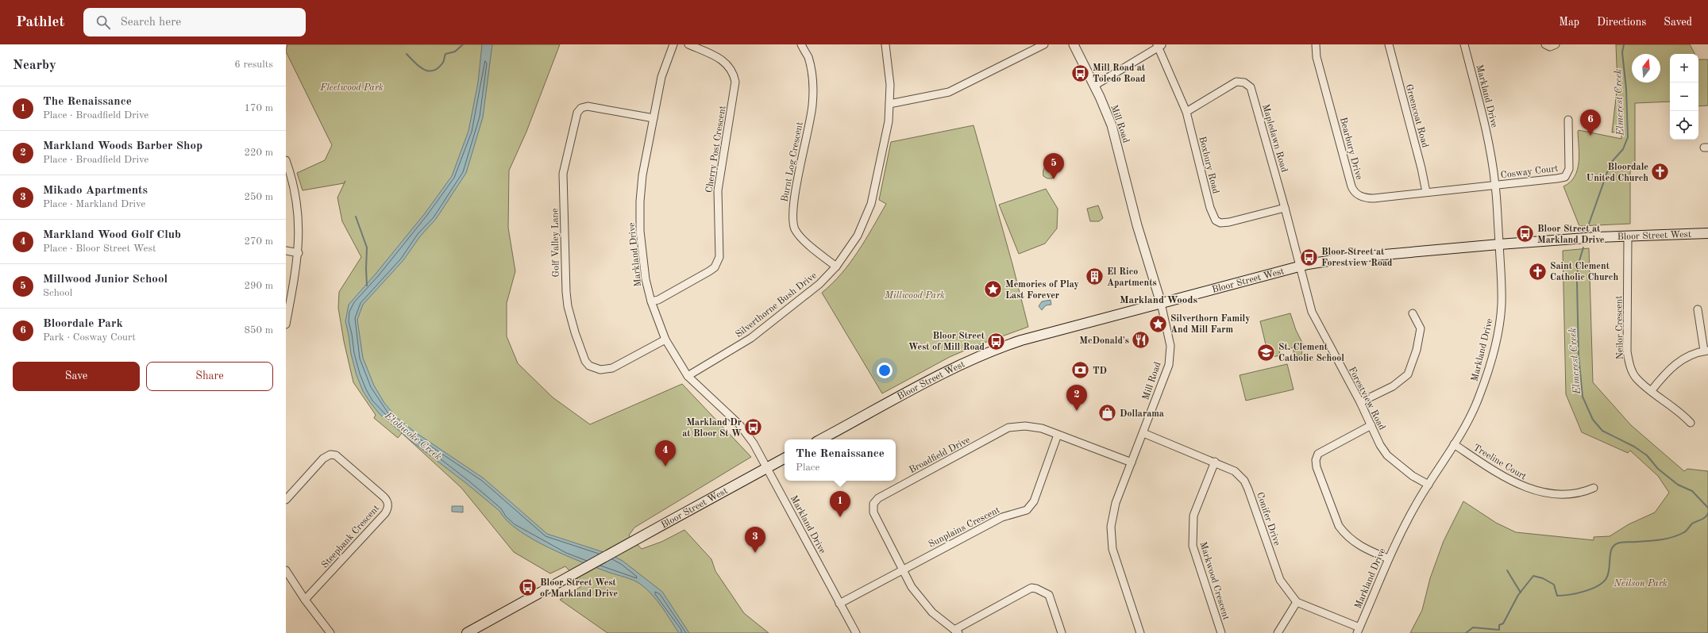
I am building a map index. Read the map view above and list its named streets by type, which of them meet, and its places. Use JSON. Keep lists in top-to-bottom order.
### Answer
{
  "streets": {
    "main road": ["Bloor Street West"],
    "street": [
      "Markland Drive",
      "Greencoat Road",
      "Mill Road",
      "Mapledawn Road",
      "Bearbury Drive",
      "Cherry Post Crescent",
      "Burnt Log Crescent",
      "Boxbury Road",
      "Cosway Court",
      "Golf Valley Lane",
      "Silverthorne Bush Drive",
      "Neilor Crescent",
      "Forestview Road",
      "Broadfield Drive",
      "Treeline Court",
      "Conifer Drive",
      "Sunplains Crescent",
      "Steepbank Crescent",
      "Markwood Crescent"
    ]
  },
  "crossings": [
    ["Markland Drive", "Bearbury Drive"],
    ["Markland Drive", "Cherry Post Crescent"],
    ["Markland Drive", "Cosway Court"],
    ["Markland Drive", "Bloor Street West"],
    ["Markland Drive", "Golf Valley Lane"],
    ["Markland Drive", "Silverthorne Bush Drive"],
    ["Markland Drive", "Forestview Road"],
    ["Markland Drive", "Treeline Court"],
    ["Markland Drive", "Sunplains Crescent"],
    ["Greencoat Road", "Bearbury Drive"],
    ["Mill Road", "Bloor Street West"],
    ["Mill Road", "Broadfield Drive"],
    ["Mill Road", "Conifer Drive"],
    ["Mapledawn Road", "Boxbury Road"],
    ["Mapledawn Road", "Bloor Street West"],
    ["Mapledawn Road", "Forestview Road"],
    ["Bearbury Drive", "Cosway Court"],
    ["Burnt Log Crescent", "Silverthorne Bush Drive"],
    ["Bloor Street West", "Neilor Crescent"],
    ["Bloor Street West", "Forestview Road"],
    ["Broadfield Drive", "Sunplains Crescent"],
    ["Conifer Drive", "Markwood Crescent"]
  ],
  "districts": ["Markland Woods"],
  "water": ["Elmcrest Creek", "Etobicoke Creek"],
  "parks": ["Fleetwood Park", "Millwood Park", "Neilson Park"],
  "places": {
    "bus stop": [
      "Mill Road at Toledo Road",
      "Bloor Street at Markland Drive",
      "Bloor Street at Forestview Road",
      "Bloor Street West of Mill Road",
      "Markland Dr at Bloor St W",
      "Bloor Street West of Markland Drive"
    ],
    "church": ["Bloordale United Church", "Saint Clement Catholic Church"],
    "building": ["El Rico Apartments"],
    "place": ["Memories of Play Last Forever", "Silverthorn Family And Mill Farm"],
    "restaurant": ["McDonald's"],
    "school or university": ["St. Clement Catholic School"],
    "bank": ["TD"],
    "shop": ["Dollarama"]
  },
  "north": "top",
  "page": {
    "header": "Pathlet",
    "search": "Search here",
    "nav": ["Map", "Directions", "Saved"],
    "heading": ["Nearby", "6 results"],
    "map_buttons": ["+", "−"],
    "list": [
      {
        "mark": "1",
        "name": "The Renaissance",
        "note": "Place · Broadfield Drive",
        "value": "170 m"
      },
      {
        "mark": "2",
        "name": "Markland Woods Barber Shop",
        "note": "Place · Broadfield Drive",
        "value": "220 m"
      },
      {
        "mark": "3",
        "name": "Mikado Apartments",
        "note": "Place · Markland Drive",
        "value": "250 m"
      },
      {
        "mark": "4",
        "name": "Markland Wood Golf Club",
        "note": "Place · Bloor Street West",
        "value": "270 m"
      },
      {
        "mark": "5",
        "name": "Millwood Junior School",
        "note": "School",
        "value": "290 m"
      },
      {
        "mark": "6",
        "name": "Bloordale Park",
        "note": "Park · Cosway Court",
        "value": "850 m"
      }
    ],
    "pins": [
      "6",
      "5",
      "2",
      "4",
      "1",
      "3"
    ],
    "buttons": ["Save", "Share"],
    "popup": ["The Renaissance", "Place"]
  }
}
